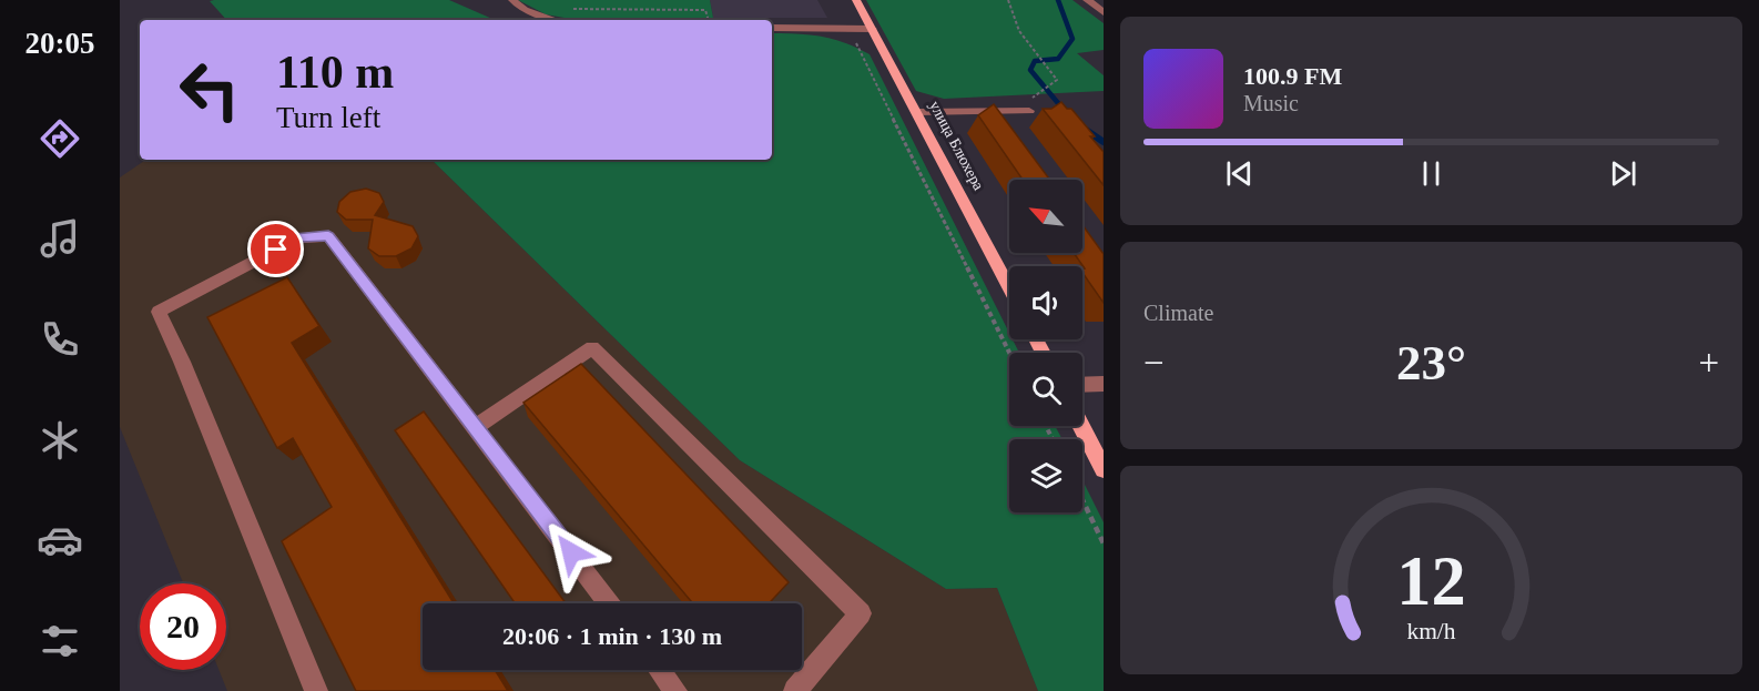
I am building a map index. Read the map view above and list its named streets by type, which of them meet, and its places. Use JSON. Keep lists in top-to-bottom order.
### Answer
{
  "streets": {
    "main road": ["улица Блюхера"]
  },
  "north": "top left",
  "page": {
    "tabs": "20:05",
    "turn": ["110 m", "Turn left"],
    "song": ["100.9 FM", "Music"],
    "tile": "Climate",
    "heat": ["−", "23°", "+"],
    "limit": "20",
    "trip": "20:06 · 1 min · 130 m",
    "gauge": ["12", "km/h"]
  }
}
